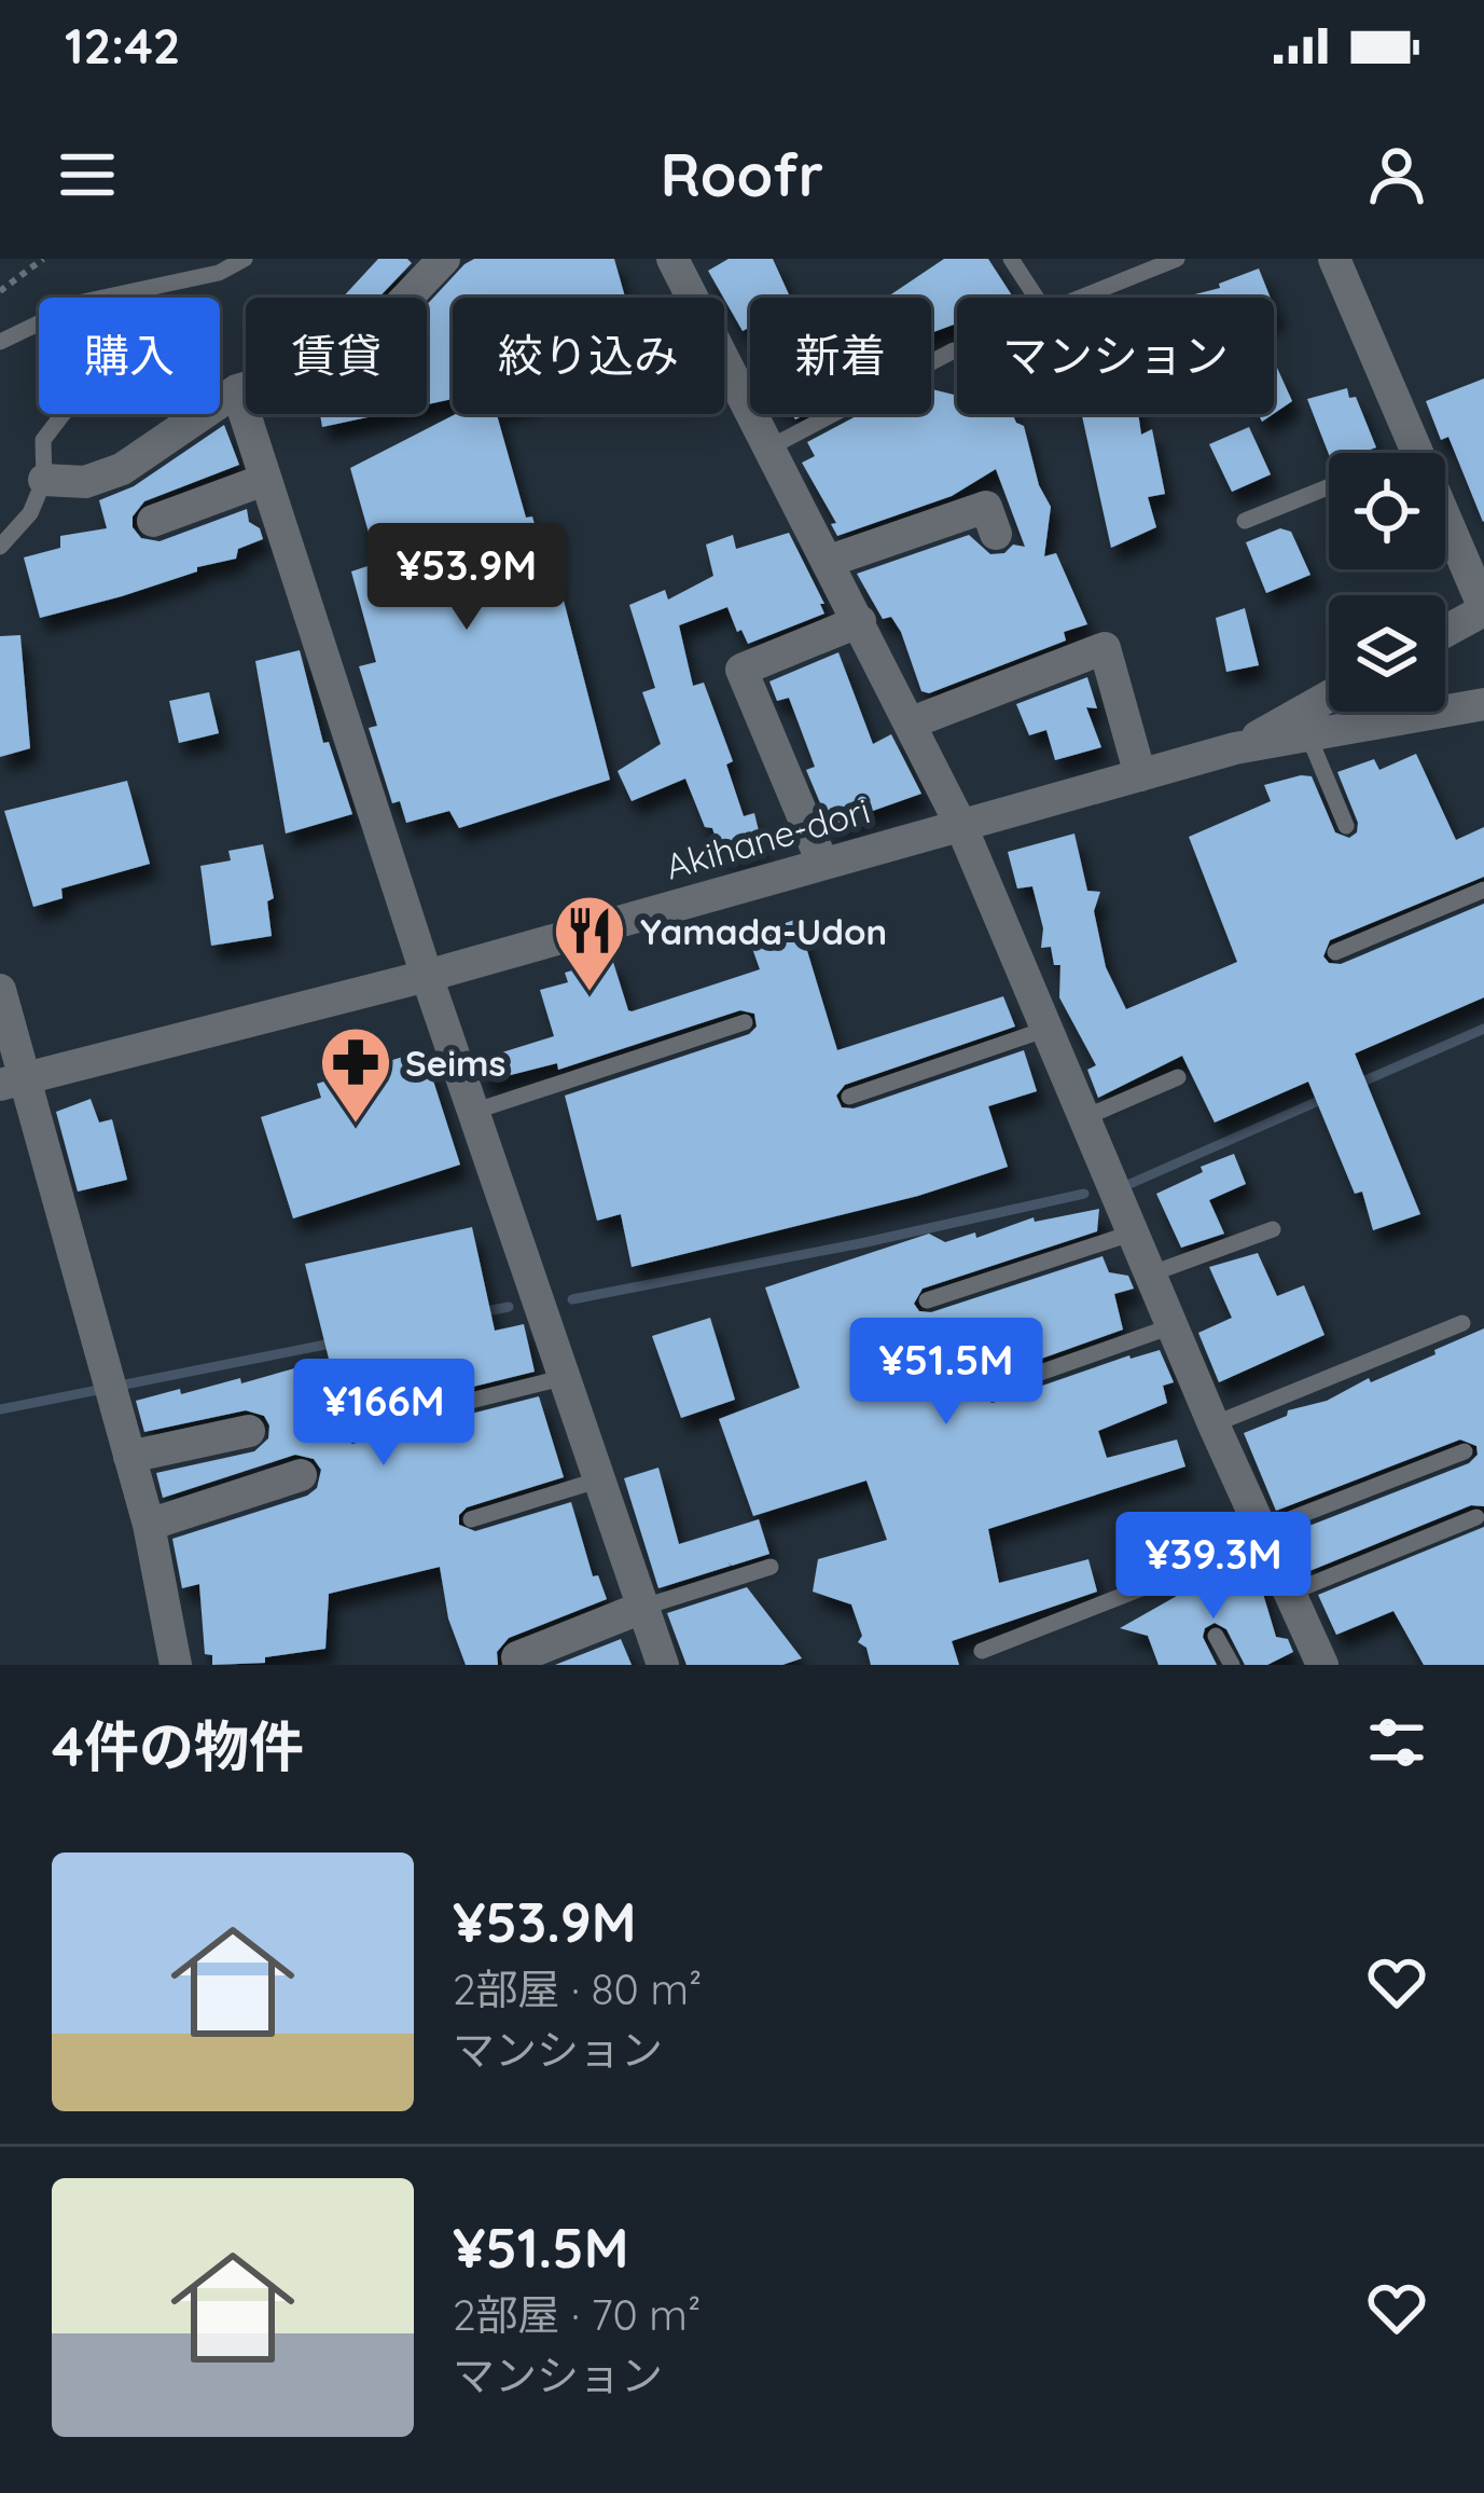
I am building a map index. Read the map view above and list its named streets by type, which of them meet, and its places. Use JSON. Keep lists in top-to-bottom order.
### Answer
{
  "streets": {
    "street": ["Akihane-dori"]
  },
  "places": {
    "restaurant": ["Yamada-Udon"],
    "pharmacy": ["Seims"]
  },
  "page": {
    "status": "12:42",
    "header": "Roofr",
    "chip": [
      "購入",
      "賃貸",
      "絞り込み",
      "新着",
      "マンション"
    ],
    "price": [
      "¥53.9M",
      "¥51.5M",
      "¥166M",
      "¥39.3M"
    ],
    "heading": "4件の物件",
    "list": [
      {
        "name": "¥53.9M",
        "note": "2部屋 · 80 m² · マンション"
      },
      {
        "name": "¥51.5M",
        "note": "2部屋 · 70 m² · マンション"
      }
    ]
  }
}
